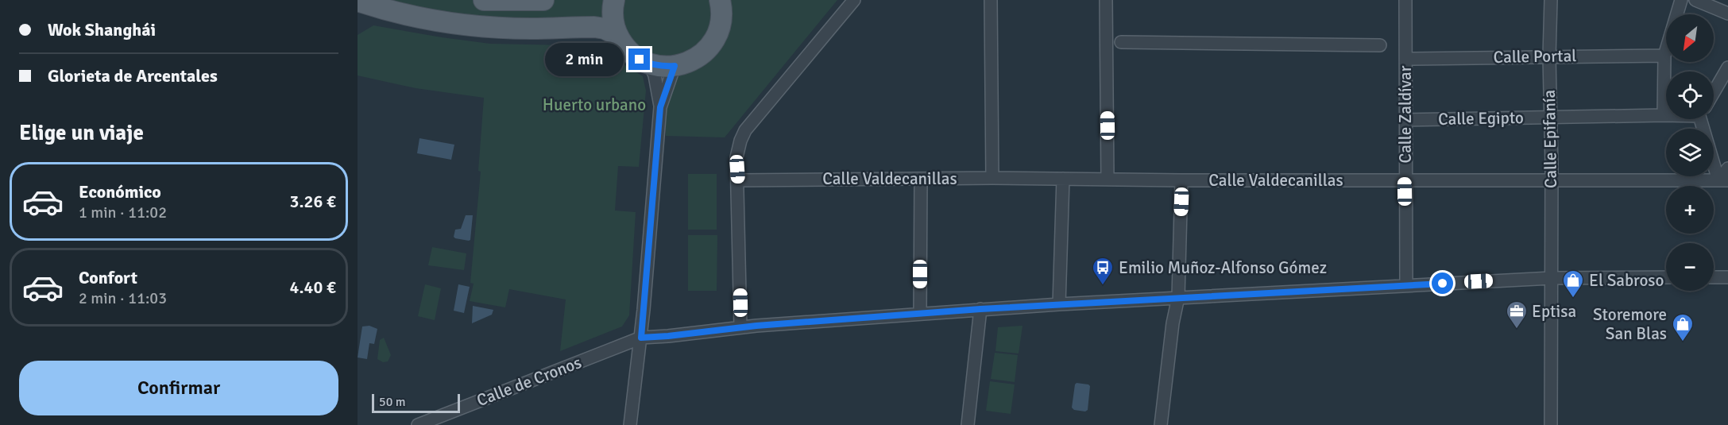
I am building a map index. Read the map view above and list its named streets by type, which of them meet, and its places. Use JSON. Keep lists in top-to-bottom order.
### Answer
{
  "streets": {
    "street": [
      "Calle Portal",
      "Calle Zaldívar",
      "Calle Egipto",
      "Calle Epifanía",
      "Calle Valdecanillas",
      "Calle de Cronos"
    ]
  },
  "crossings": [
    ["Calle Portal", "Calle Zaldívar"],
    ["Calle Portal", "Calle Epifanía"],
    ["Calle Zaldívar", "Calle Egipto"],
    ["Calle Zaldívar", "Calle Valdecanillas"],
    ["Calle Zaldívar", "Calle de Cronos"],
    ["Calle Egipto", "Calle Epifanía"],
    ["Calle Epifanía", "Calle Valdecanillas"],
    ["Calle Epifanía", "Calle de Cronos"]
  ],
  "parks": ["Huerto urbano"],
  "places": {
    "bus stop": ["Emilio Muñoz-Alfonso Gómez"],
    "shop": ["El Sabroso", "Storemore San Blas"],
    "office": ["Eptisa"]
  },
  "scale_bar": "50 m",
  "north": "bottom left",
  "page": {
    "banner": ["Wok Shanghái", "Glorieta de Arcentales"],
    "map_buttons": ["+", "−"],
    "bubble": "2 min",
    "heading": "Elige un viaje",
    "list": [
      {
        "name": "Económico",
        "note": "1 min · 11:02",
        "value": "3.26 €"
      },
      {
        "name": "Confort",
        "note": "2 min · 11:03",
        "value": "4.40 €"
      }
    ],
    "buttons": "Confirmar",
    "scale": "50 m"
  }
}
